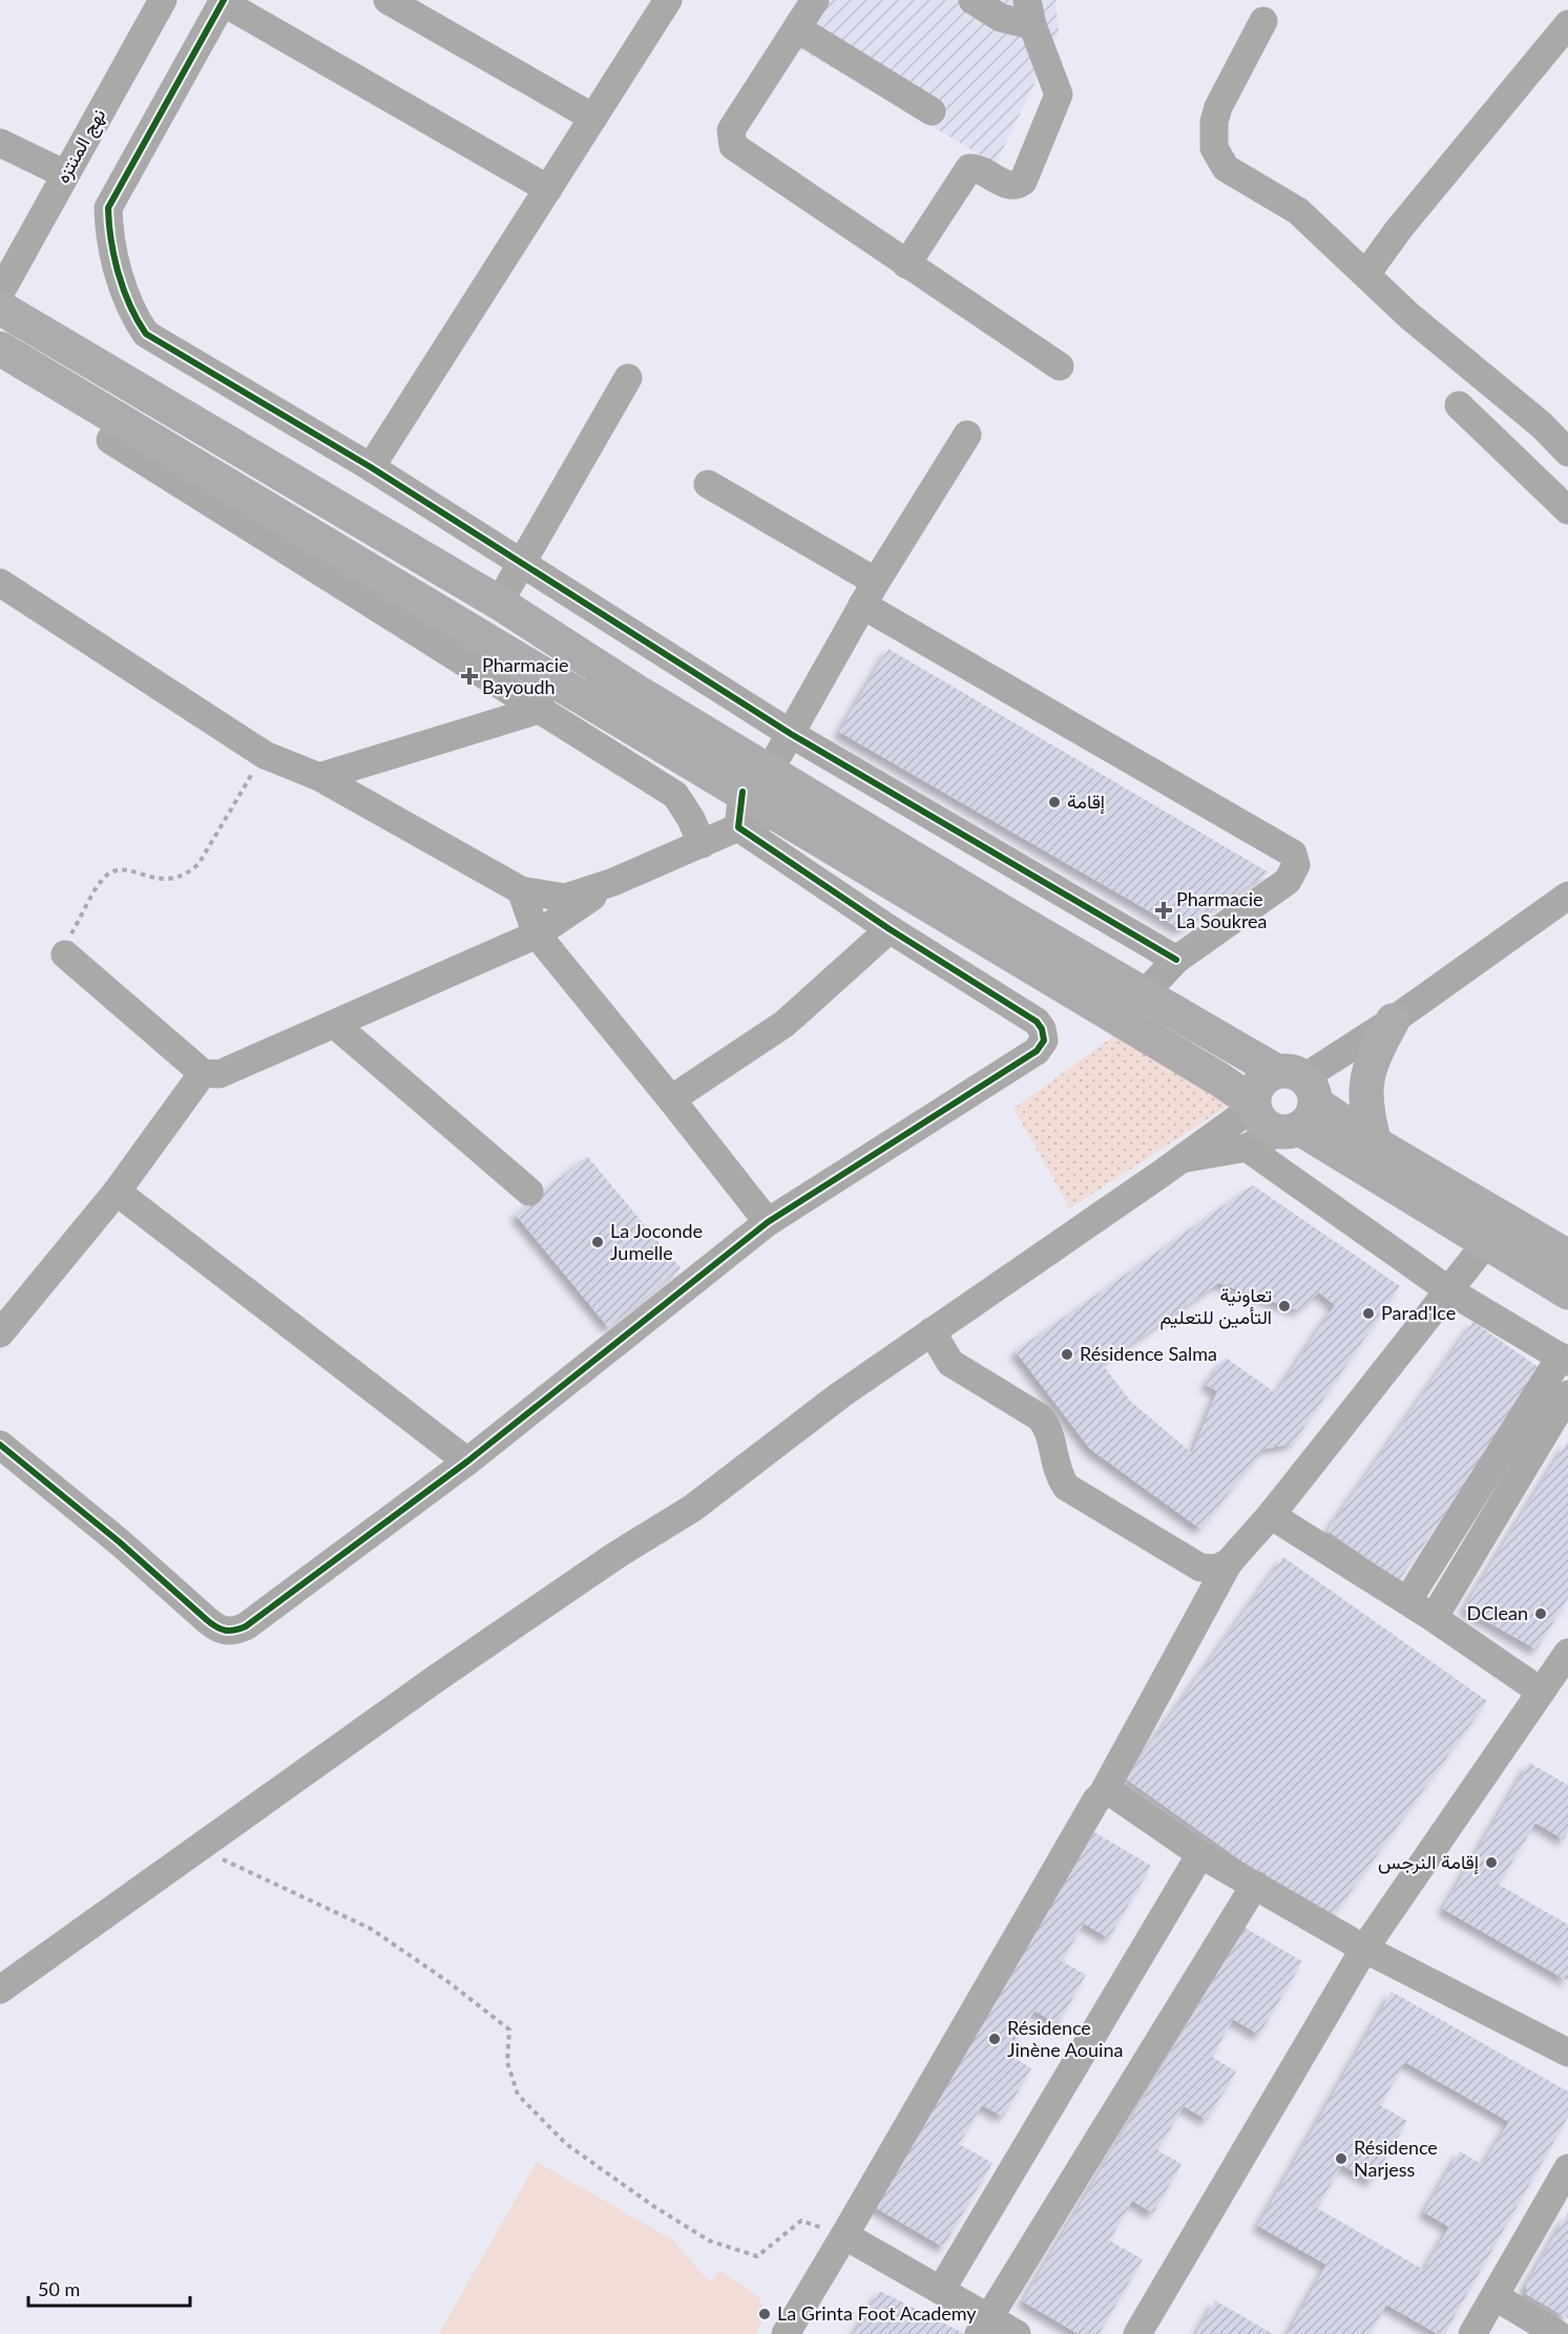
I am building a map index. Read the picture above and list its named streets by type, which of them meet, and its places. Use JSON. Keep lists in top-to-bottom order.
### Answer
{
  "streets": {
    "street": ["نهج المنتزه"]
  },
  "places": {
    "health": ["Pharmacie Bayoudh", "Pharmacie La Soukrea"],
    "other": [
      "إقامة",
      "La Joconde Jumelle",
      "تعاونية التأمين للتعليم",
      "Parad'Ice",
      "Résidence Salma",
      "DClean",
      "إقامة النرجس",
      "Résidence Jinène Aouina",
      "Résidence Narjess",
      "La Grinta Foot Academy"
    ]
  },
  "scale_bar": "50 m"
}
